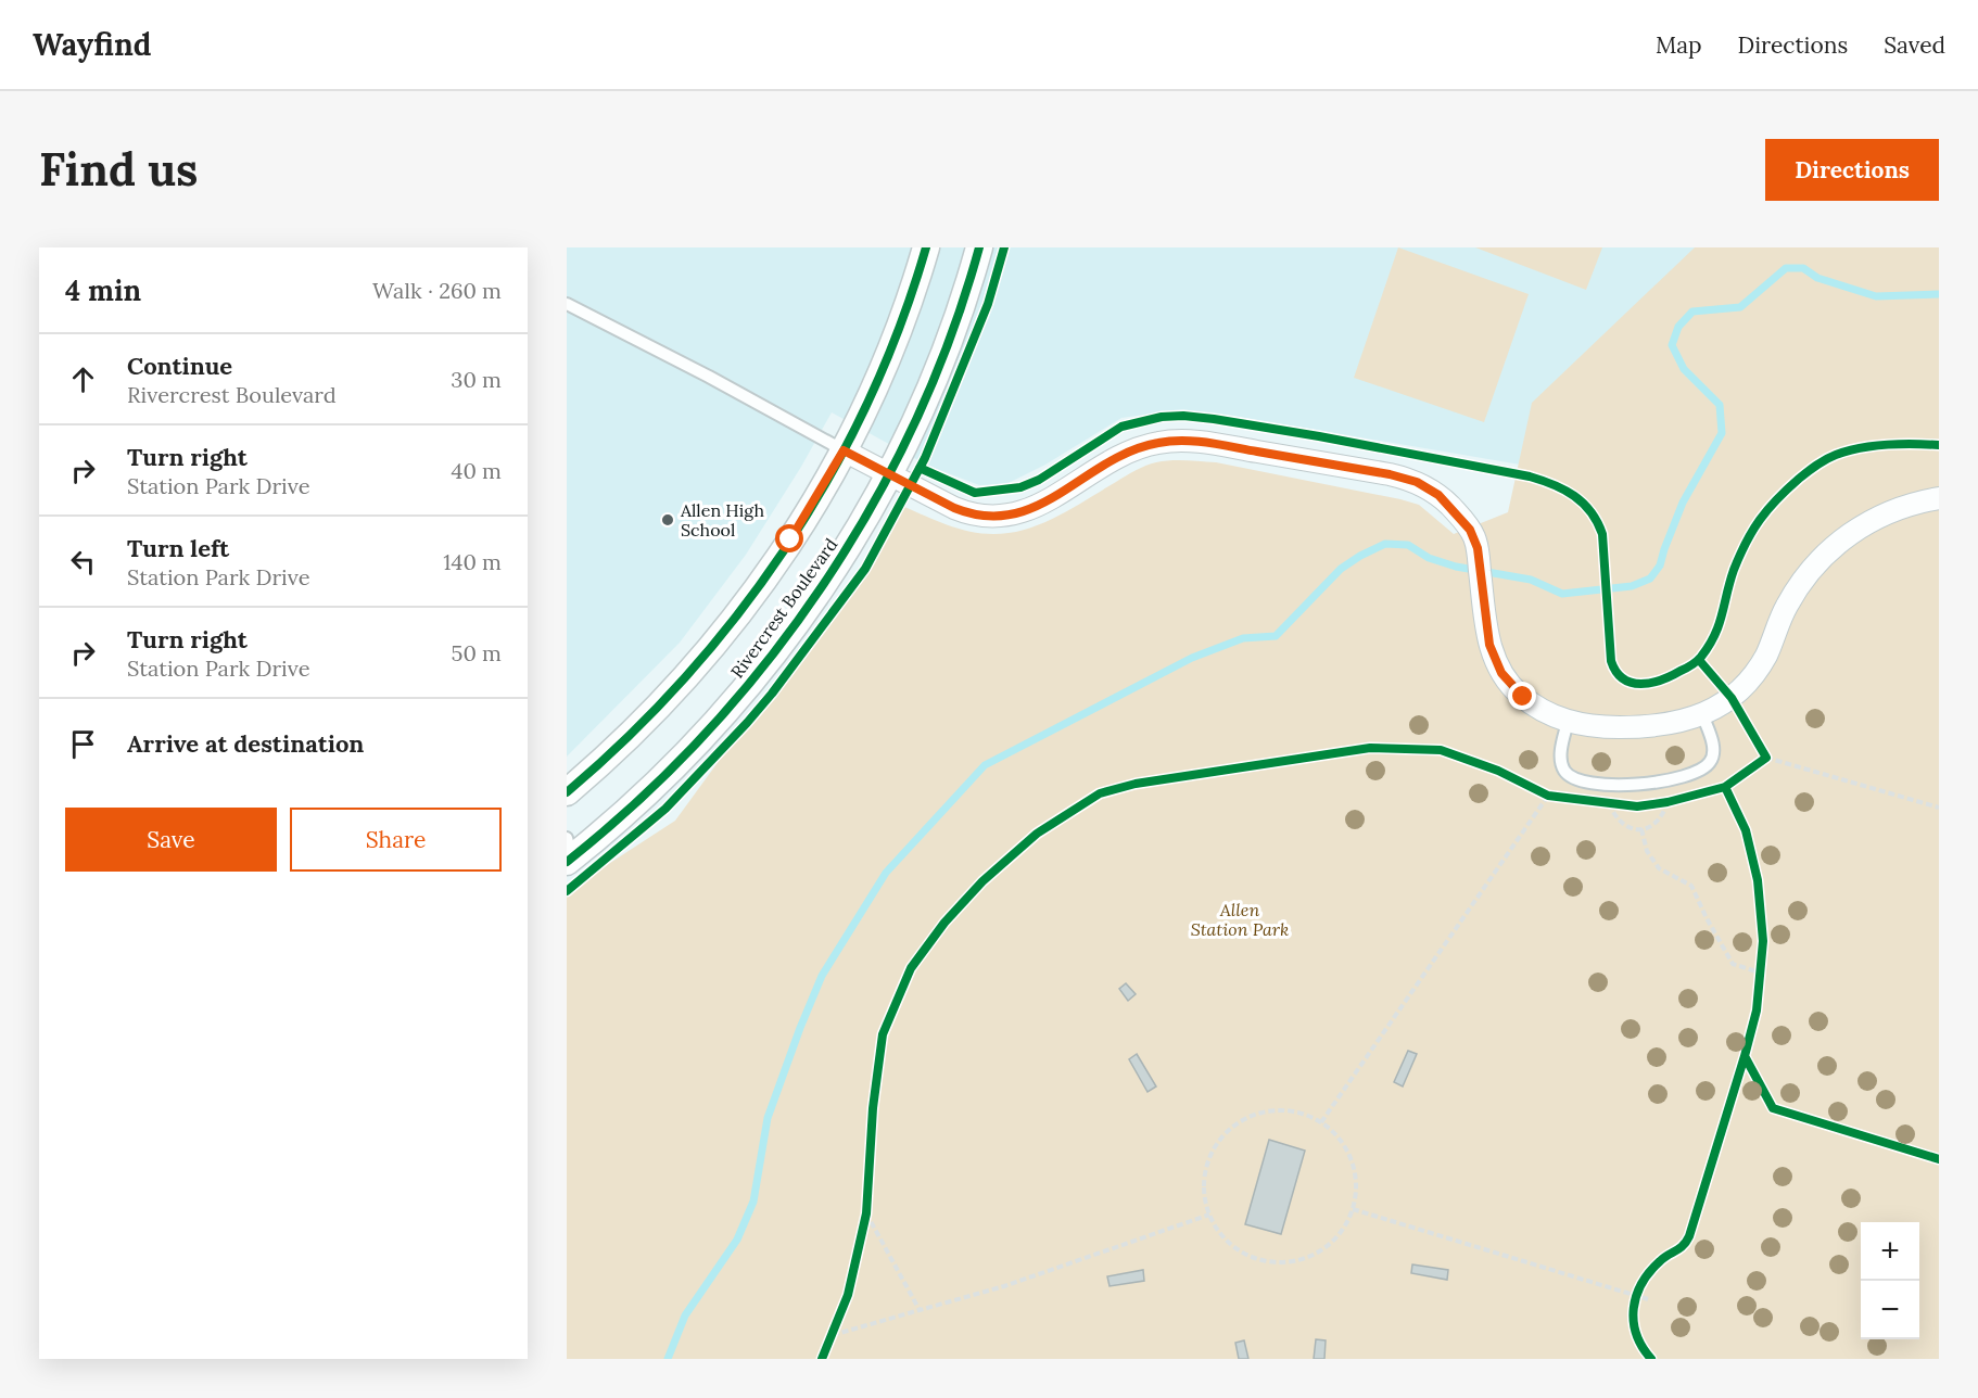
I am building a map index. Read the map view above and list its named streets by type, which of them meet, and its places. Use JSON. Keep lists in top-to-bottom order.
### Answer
{
  "streets": {
    "street": ["Rivercrest Boulevard"]
  },
  "parks": ["Allen Station Park"],
  "places": ["Allen High School"],
  "page": {
    "header": "Wayfind",
    "nav": ["Map", "Directions", "Saved"],
    "buttons": [
      "Directions",
      ["Save", "Share"]
    ],
    "title": "Find us",
    "heading": ["4 min", "Walk · 260 m"],
    "list": [
      ["Continue", "Rivercrest Boulevard", "30 m"],
      ["Turn right", "Station Park Drive", "40 m"],
      ["Turn left", "Station Park Drive", "140 m"],
      ["Turn right", "Station Park Drive", "50 m"],
      "Arrive at destination"
    ],
    "map_buttons": ["+", "−"]
  }
}
